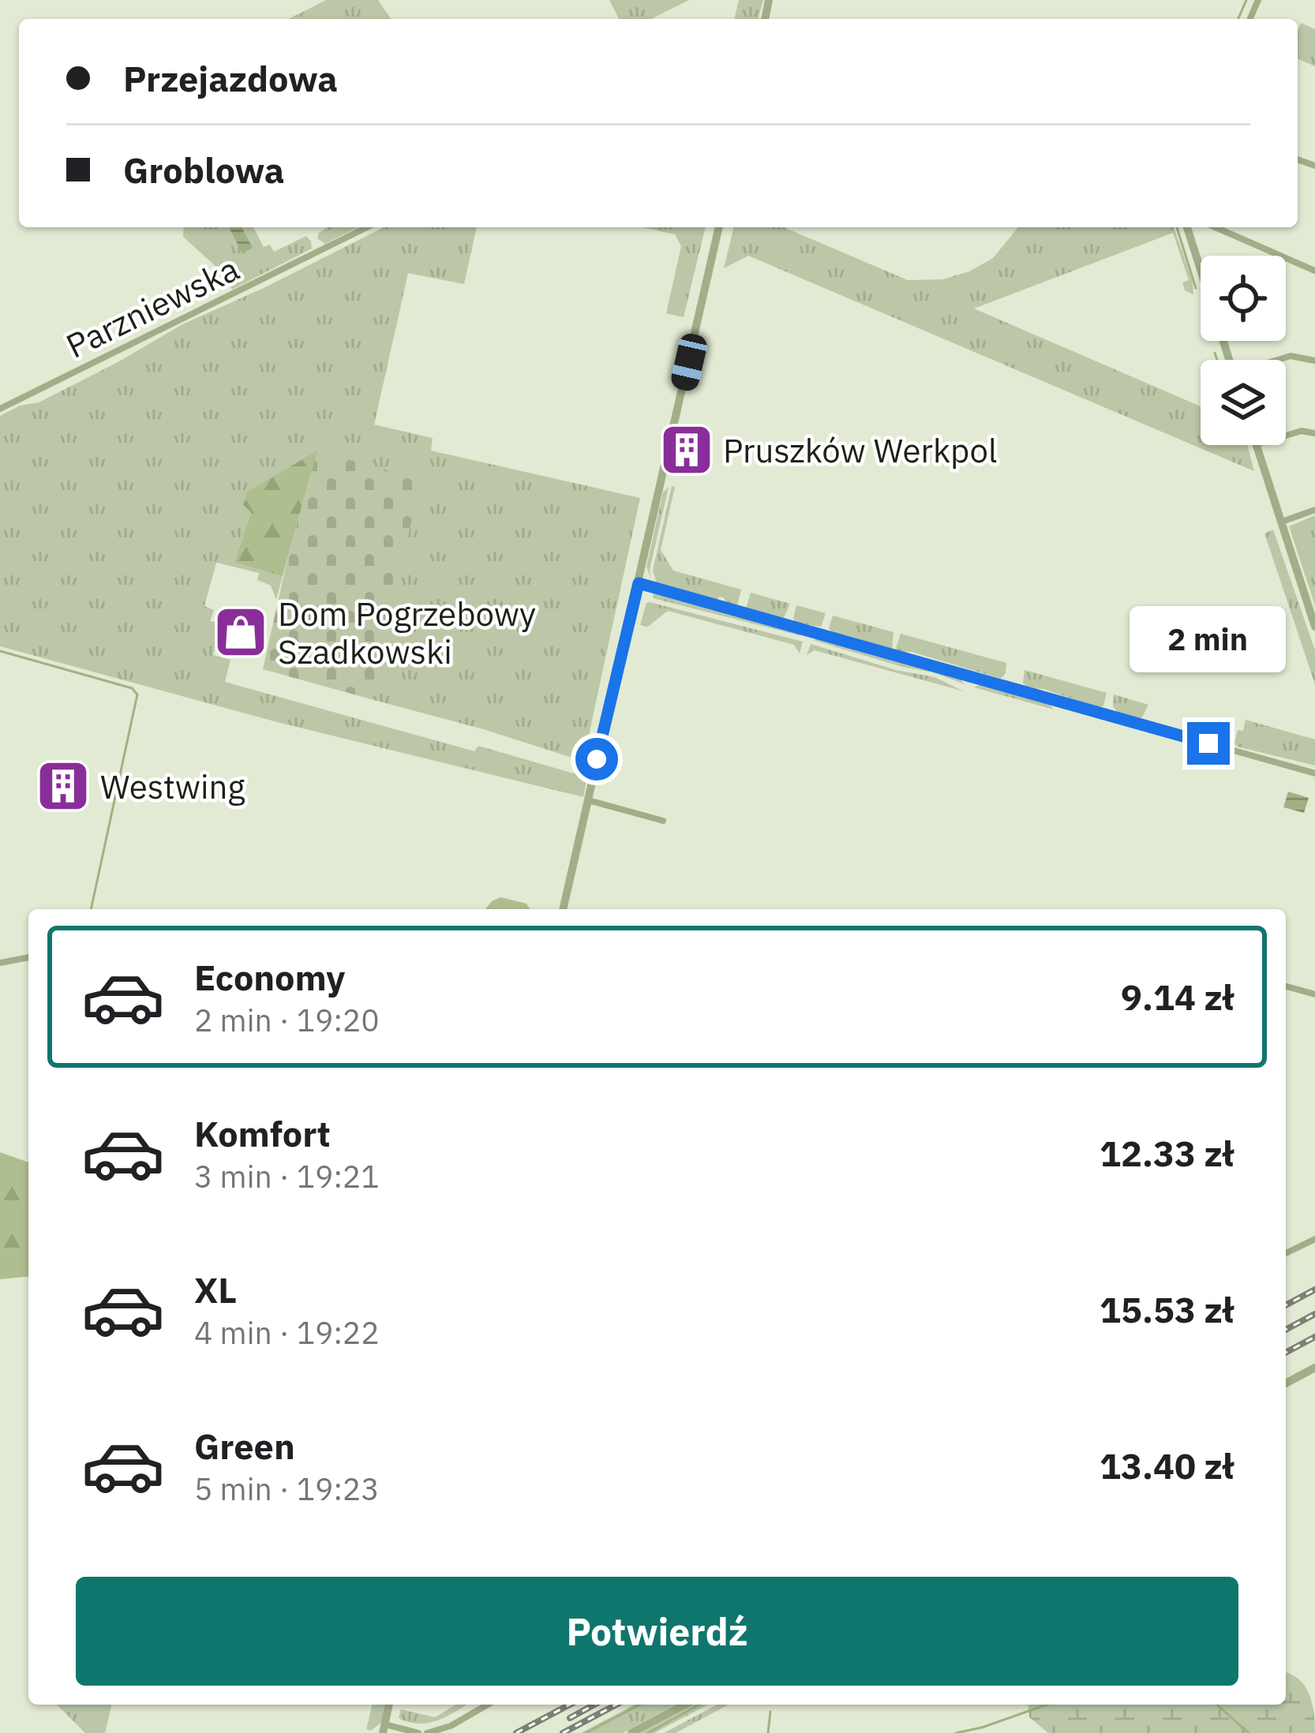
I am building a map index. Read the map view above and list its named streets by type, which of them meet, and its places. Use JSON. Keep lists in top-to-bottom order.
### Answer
{
  "streets": {
    "street": ["Parzniewska"]
  },
  "places": {
    "building": ["Pruszków Werkpol", "Westwing"],
    "shop": ["Dom Pogrzebowy Szadkowski"]
  },
  "page": {
    "banner": ["Przejazdowa", "Groblowa"],
    "bubble": "2 min",
    "list": [
      {
        "name": "Economy",
        "note": "2 min · 19:20",
        "value": "9.14 zł"
      },
      {
        "name": "Komfort",
        "note": "3 min · 19:21",
        "value": "12.33 zł"
      },
      {
        "name": "XL",
        "note": "4 min · 19:22",
        "value": "15.53 zł"
      },
      {
        "name": "Green",
        "note": "5 min · 19:23",
        "value": "13.40 zł"
      }
    ],
    "buttons": "Potwierdź"
  }
}
